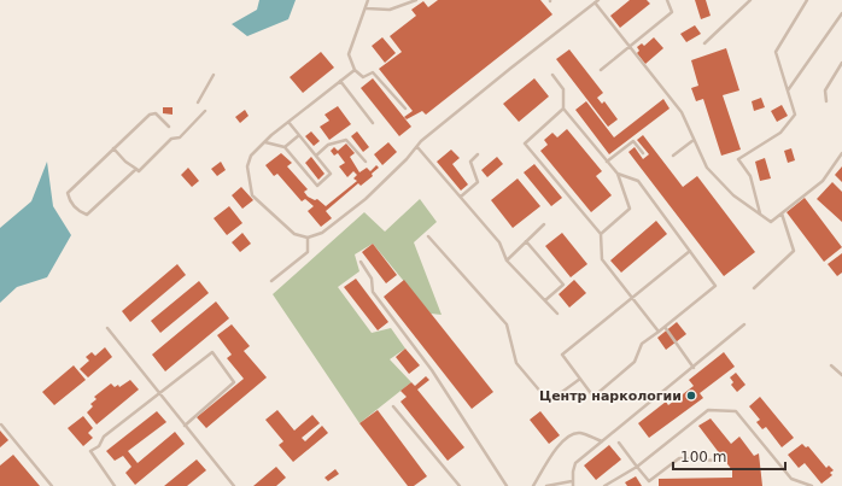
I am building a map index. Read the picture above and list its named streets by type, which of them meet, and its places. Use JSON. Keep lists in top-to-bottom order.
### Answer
{
  "places": ["Центр наркологии"],
  "scale_bar": "100 m"
}
